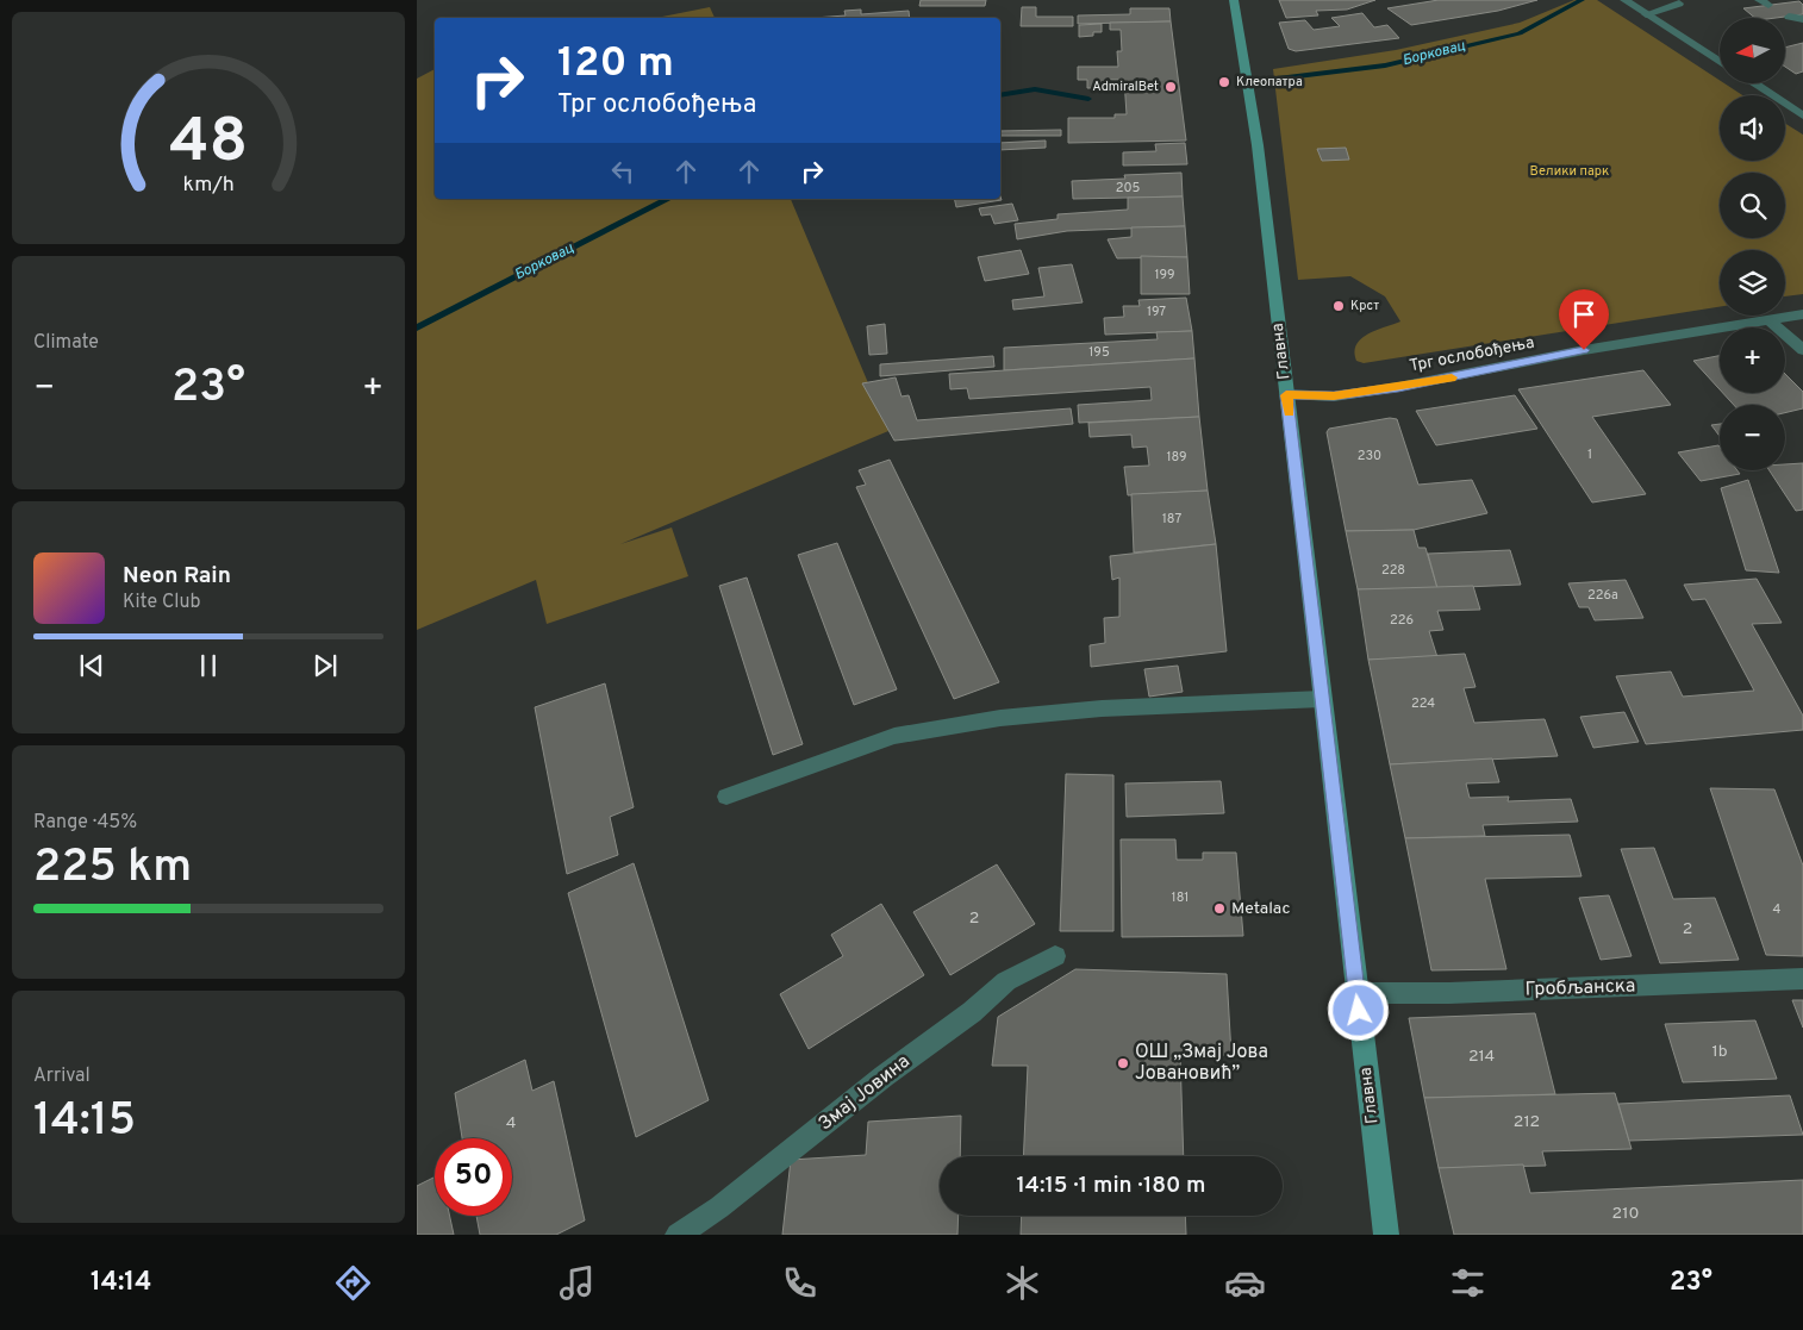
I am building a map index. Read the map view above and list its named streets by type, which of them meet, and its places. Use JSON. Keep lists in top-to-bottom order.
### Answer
{
  "streets": {
    "main road": ["Главна"],
    "street": ["Трг ослобођења", "Гробљанска", "Змај Јовина"]
  },
  "crossings": [
    ["Главна", "Трг ослобођења"],
    ["Главна", "Гробљанска"]
  ],
  "water": ["Борковац"],
  "parks": ["Велики парк"],
  "places": [
    "Клеопатра",
    "AdmiralBet",
    "Крст",
    "Metalac",
    "ОШ „Змај Јова Јовановић”"
  ],
  "house_numbers": [
    "205",
    "199",
    "197",
    "195",
    "1",
    "230",
    "189",
    "187",
    "228",
    "226a",
    "226",
    "224",
    "181",
    "4",
    "2",
    "2",
    "1b",
    "214",
    "212",
    "4",
    "210"
  ],
  "north": "left",
  "page": {
    "map_buttons": ["+", "−"],
    "turn": ["120 m", "Трг ослобођења"],
    "tile": [
      "Climate",
      ["Range · 45%", "225 km"],
      ["Arrival", "14:15"]
    ],
    "heat": ["−", "23°", "+"],
    "song": ["Neon Rain", "Kite Club"],
    "limit": "50",
    "trip": "14:15 · 1 min · 180 m",
    "tabs": ["14:14", "23°"],
    "gauge": ["48", "km/h"]
  }
}
